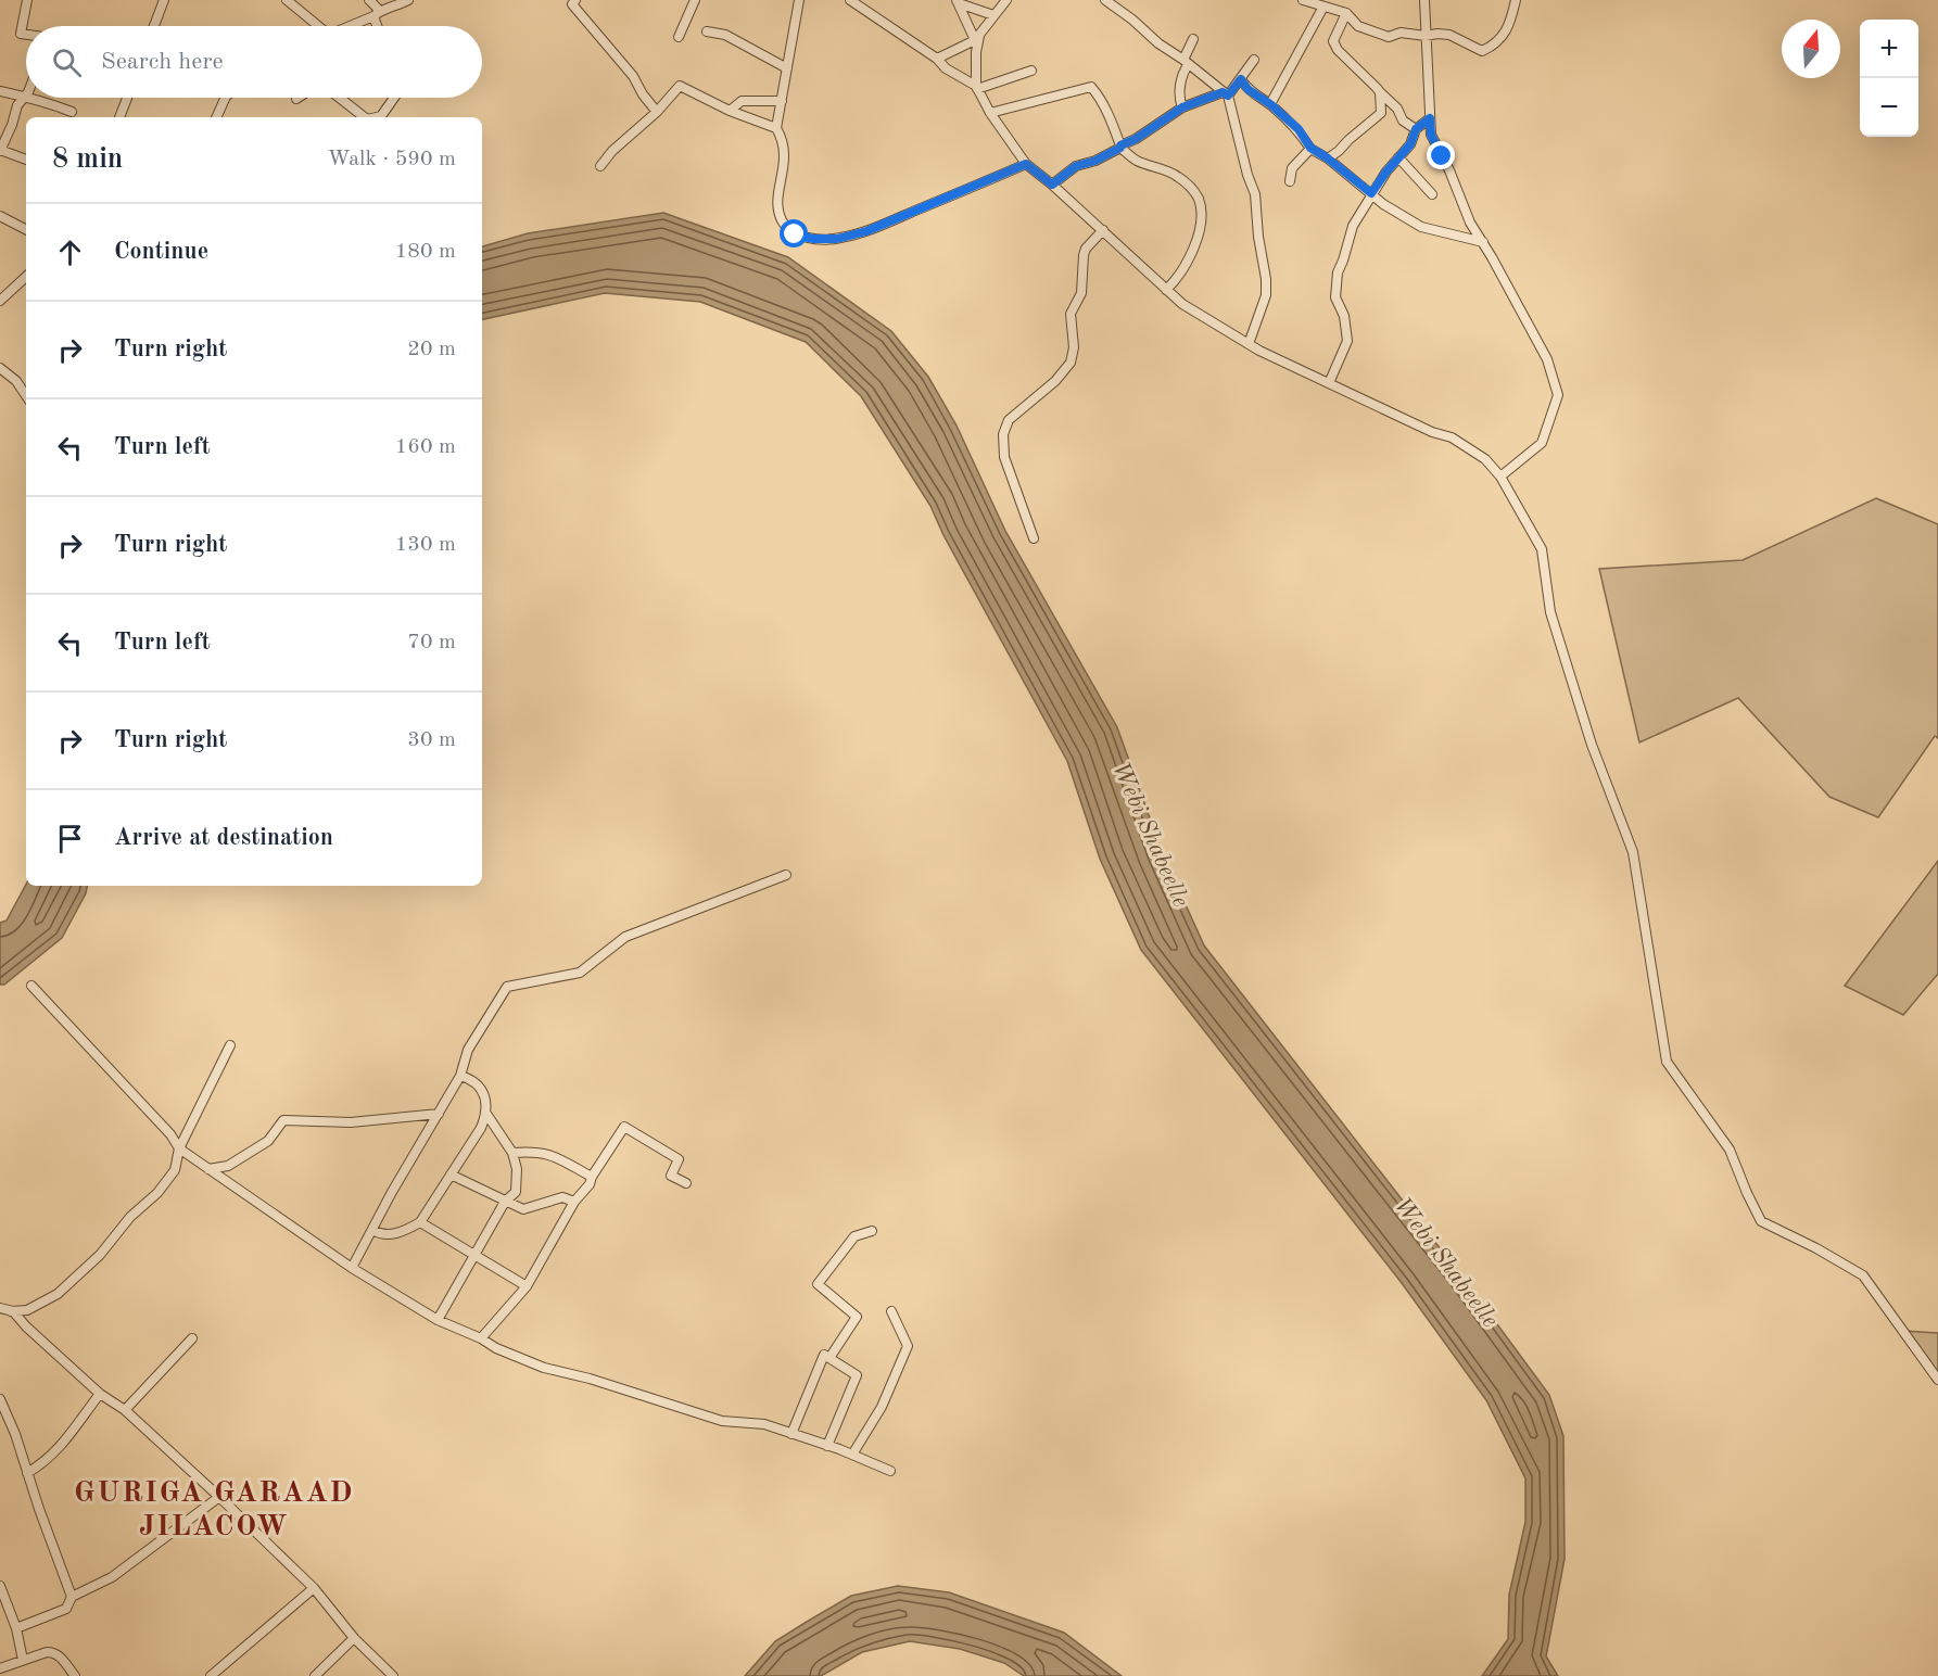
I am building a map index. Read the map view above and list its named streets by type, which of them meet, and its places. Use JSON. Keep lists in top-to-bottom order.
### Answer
{
  "districts": ["GURIGA GARAAD JILACOW"],
  "water": ["Webi Shabeelle"],
  "north": "top",
  "page": {
    "map_buttons": ["+", "−"],
    "search": "Search here",
    "heading": ["8 min", "Walk · 590 m"],
    "list": [
      ["Continue", "180 m"],
      ["Turn right", "20 m"],
      ["Turn left", "160 m"],
      ["Turn right", "130 m"],
      ["Turn left", "70 m"],
      ["Turn right", "30 m"],
      "Arrive at destination"
    ]
  }
}
